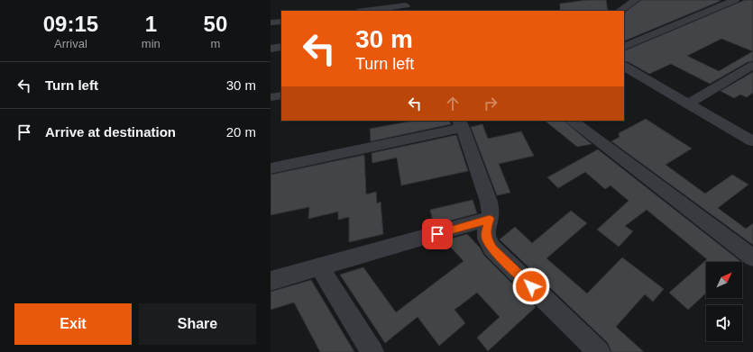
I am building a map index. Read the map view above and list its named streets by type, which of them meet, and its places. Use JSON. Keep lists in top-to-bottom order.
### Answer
{
  "north": "top right",
  "page": {
    "eta": [
      "09:15",
      "Arrival",
      "1",
      "min",
      "50",
      "m"
    ],
    "turn": ["30 m", "Turn left"],
    "list": [
      {
        "name": "Turn left",
        "value": "30 m"
      },
      {
        "name": "Arrive at destination",
        "value": "20 m"
      }
    ],
    "buttons": ["Exit", "Share"]
  }
}
